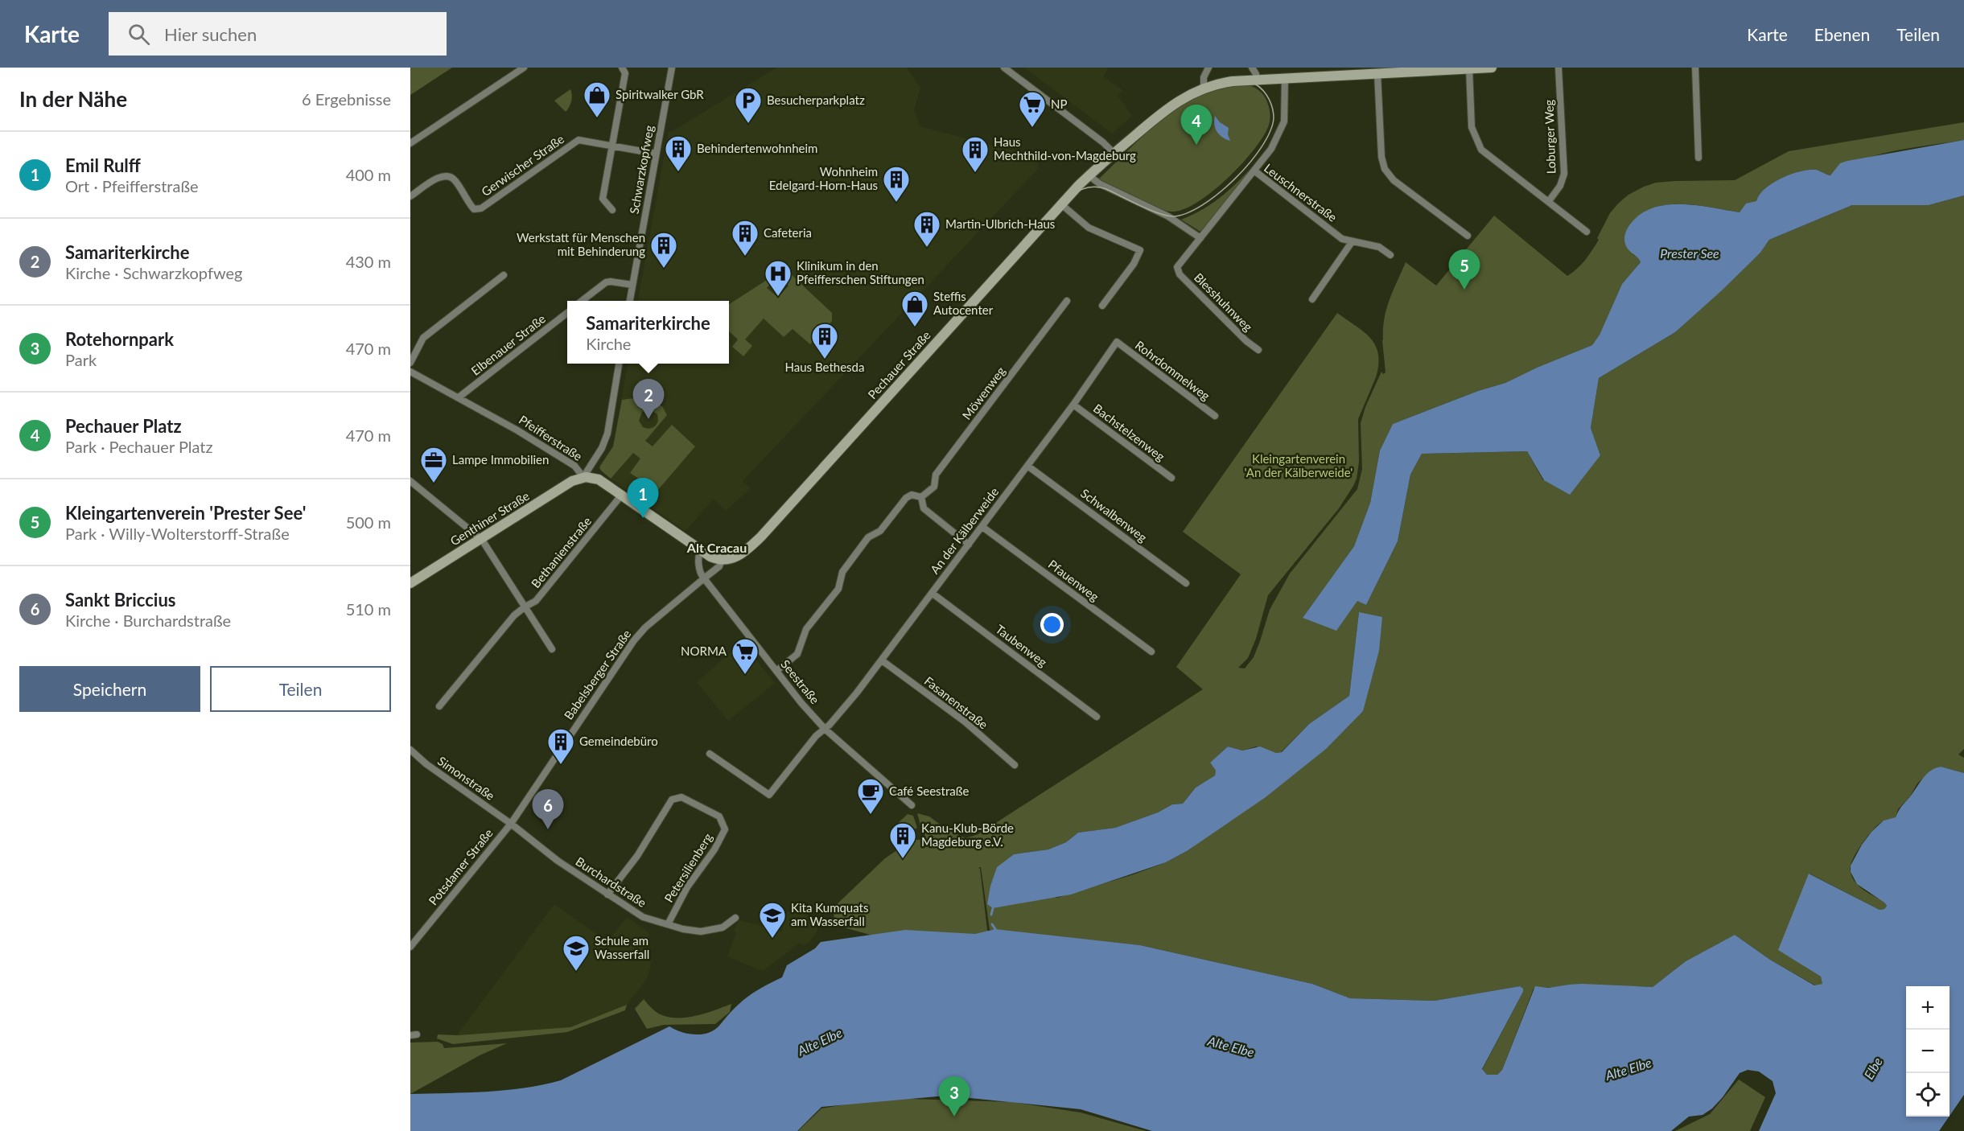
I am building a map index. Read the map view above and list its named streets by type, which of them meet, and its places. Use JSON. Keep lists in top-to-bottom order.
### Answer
{
  "streets": {
    "main road": ["Pechauer Straße", "Pfeifferstraße", "Genthiner Straße"],
    "street": [
      "Loburger Weg",
      "Gerwischer Straße",
      "Schwarzkopfweg",
      "Leuschnerstraße",
      "Blesshuhnweg",
      "Elbenauer Straße",
      "Rohrdommelweg",
      "Möwenweg",
      "Bachstelzenweg",
      "Schwalbenweg",
      "An der Kälberweide",
      "Bethanienstraße",
      "Pfauenweg",
      "Taubenweg",
      "Babelsberger Straße",
      "Seestraße",
      "Fasanenstraße",
      "Simonstraße",
      "Potsdamer Straße",
      "Petersilienberg",
      "Burchardstraße"
    ]
  },
  "crossings": [
    ["Gerwischer Straße", "Schwarzkopfweg"],
    ["Leuschnerstraße", "Blesshuhnweg"],
    ["Elbenauer Straße", "Pfeifferstraße"],
    ["Pechauer Straße", "Pfeifferstraße"],
    ["Rohrdommelweg", "An der Kälberweide"],
    ["Bachstelzenweg", "An der Kälberweide"],
    ["Pfeifferstraße", "Genthiner Straße"],
    ["Pfeifferstraße", "Bethanienstraße"],
    ["Schwalbenweg", "An der Kälberweide"],
    ["An der Kälberweide", "Pfauenweg"],
    ["An der Kälberweide", "Taubenweg"],
    ["An der Kälberweide", "Seestraße"],
    ["An der Kälberweide", "Fasanenstraße"],
    ["Babelsberger Straße", "Seestraße"],
    ["Babelsberger Straße", "Simonstraße"],
    ["Babelsberger Straße", "Potsdamer Straße"],
    ["Babelsberger Straße", "Burchardstraße"],
    ["Simonstraße", "Potsdamer Straße"],
    ["Simonstraße", "Burchardstraße"],
    ["Potsdamer Straße", "Burchardstraße"],
    ["Petersilienberg", "Burchardstraße"]
  ],
  "districts": ["Alt Cracau"],
  "water": ["Prester See", "Alte Elbe", "Elbe"],
  "parks": ["Kleingartenverein 'An der Kälberweide'"],
  "places": {
    "shop": ["Spiritwalker GbR", "Steffis Autocenter"],
    "parking": ["Besucherparkplatz"],
    "supermarket": ["NP", "NORMA"],
    "building": [
      "Behindertenwohnheim",
      "Haus Mechthild-von-Magdeburg",
      "Wohnheim Edelgard-Horn-Haus",
      "Martin-Ulbrich-Haus",
      "Cafeteria",
      "Werkstatt für Menschen mit Behinderung",
      "Haus Bethesda",
      "Gemeindebüro",
      "Kanu-Klub-Börde Magdeburg e.V."
    ],
    "hospital": ["Klinikum in den Pfeifferschen Stiftungen"],
    "office": ["Lampe Immobilien"],
    "cafe": ["Café Seestraße"],
    "school or university": ["Kita Kumquats am Wasserfall", "Schule am Wasserfall"]
  },
  "page": {
    "header": "Karte",
    "search": "Hier suchen",
    "nav": ["Karte", "Ebenen", "Teilen"],
    "heading": ["In der Nähe", "6 Ergebnisse"],
    "pins": [
      "4",
      "5",
      "2",
      "1",
      "6",
      "3"
    ],
    "list": [
      {
        "mark": "1",
        "name": "Emil Rulff",
        "note": "Ort · Pfeifferstraße",
        "value": "400 m"
      },
      {
        "mark": "2",
        "name": "Samariterkirche",
        "note": "Kirche · Schwarzkopfweg",
        "value": "430 m"
      },
      {
        "mark": "3",
        "name": "Rotehornpark",
        "note": "Park",
        "value": "470 m"
      },
      {
        "mark": "4",
        "name": "Pechauer Platz",
        "note": "Park · Pechauer Platz",
        "value": "470 m"
      },
      {
        "mark": "5",
        "name": "Kleingartenverein 'Prester See'",
        "note": "Park · Willy-Wolterstorff-Straße",
        "value": "500 m"
      },
      {
        "mark": "6",
        "name": "Sankt Briccius",
        "note": "Kirche · Burchardstraße",
        "value": "510 m"
      }
    ],
    "popup": ["Samariterkirche", "Kirche"],
    "buttons": ["Speichern", "Teilen"],
    "map_buttons": ["+", "−"]
  }
}
